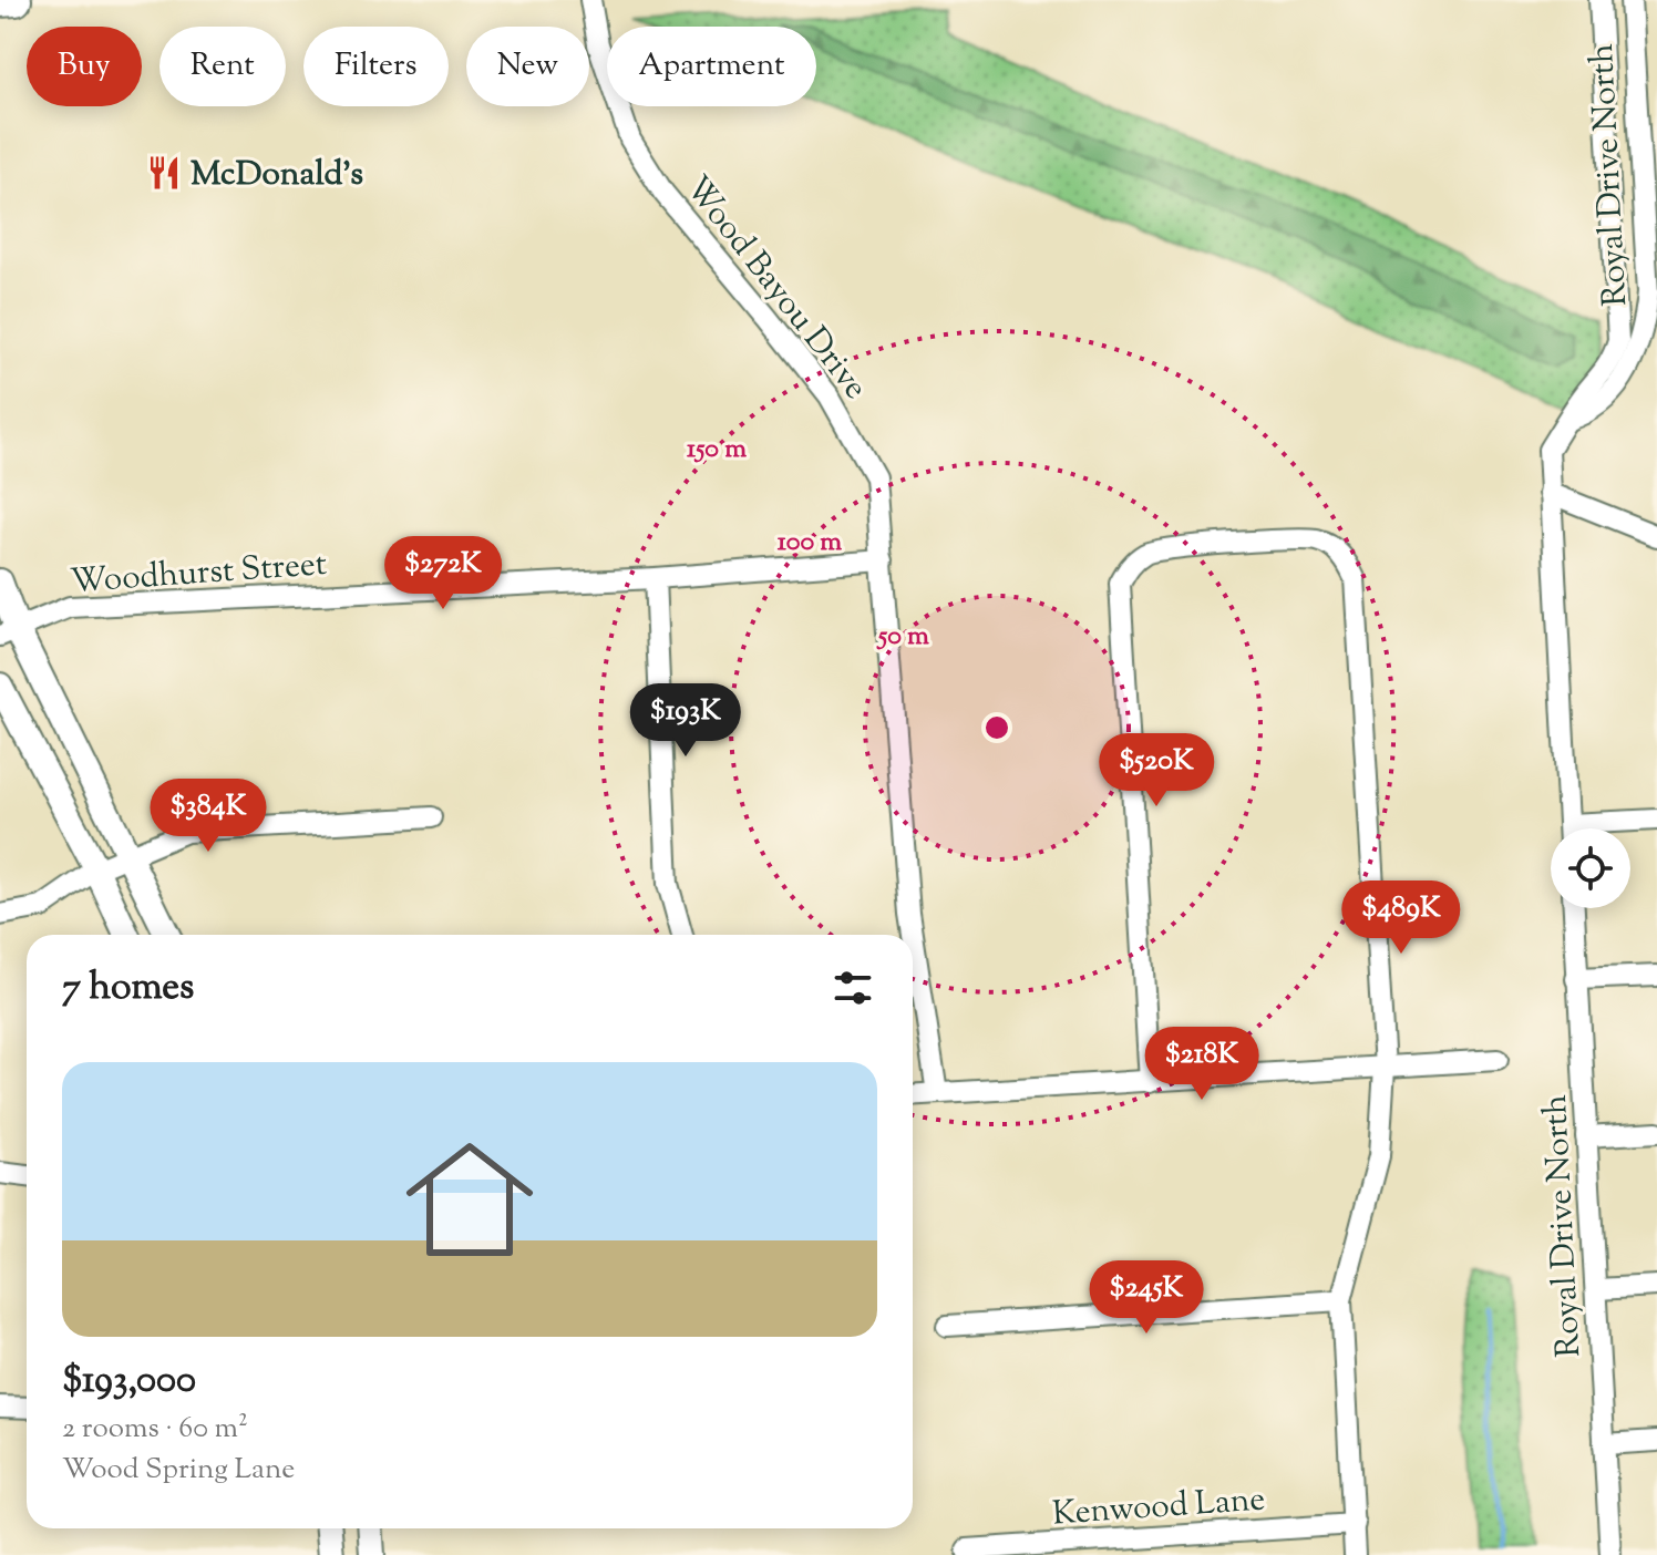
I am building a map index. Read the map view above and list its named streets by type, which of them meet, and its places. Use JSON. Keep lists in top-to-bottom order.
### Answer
{
  "streets": {
    "street": [
      "Royal Drive North",
      "Wood Bayou Drive",
      "Woodhurst Street",
      "Kenwood Lane"
    ]
  },
  "crossings": [
    ["Wood Bayou Drive", "Woodhurst Street"]
  ],
  "places": {
    "restaurant": ["McDonald's"]
  },
  "page": {
    "chip": [
      "Buy",
      "Rent",
      "Filters",
      "New",
      "Apartment"
    ],
    "price": [
      "$272K",
      "$193K",
      "$520K",
      "$384K",
      "$489K",
      "$218K",
      "$245K"
    ],
    "heading": "7 homes",
    "list": [
      {
        "name": "$193,000",
        "note": "2 rooms · 60 m² · Wood Spring Lane"
      }
    ]
  },
  "rings": ["150 m", "100 m", "50 m"]
}
